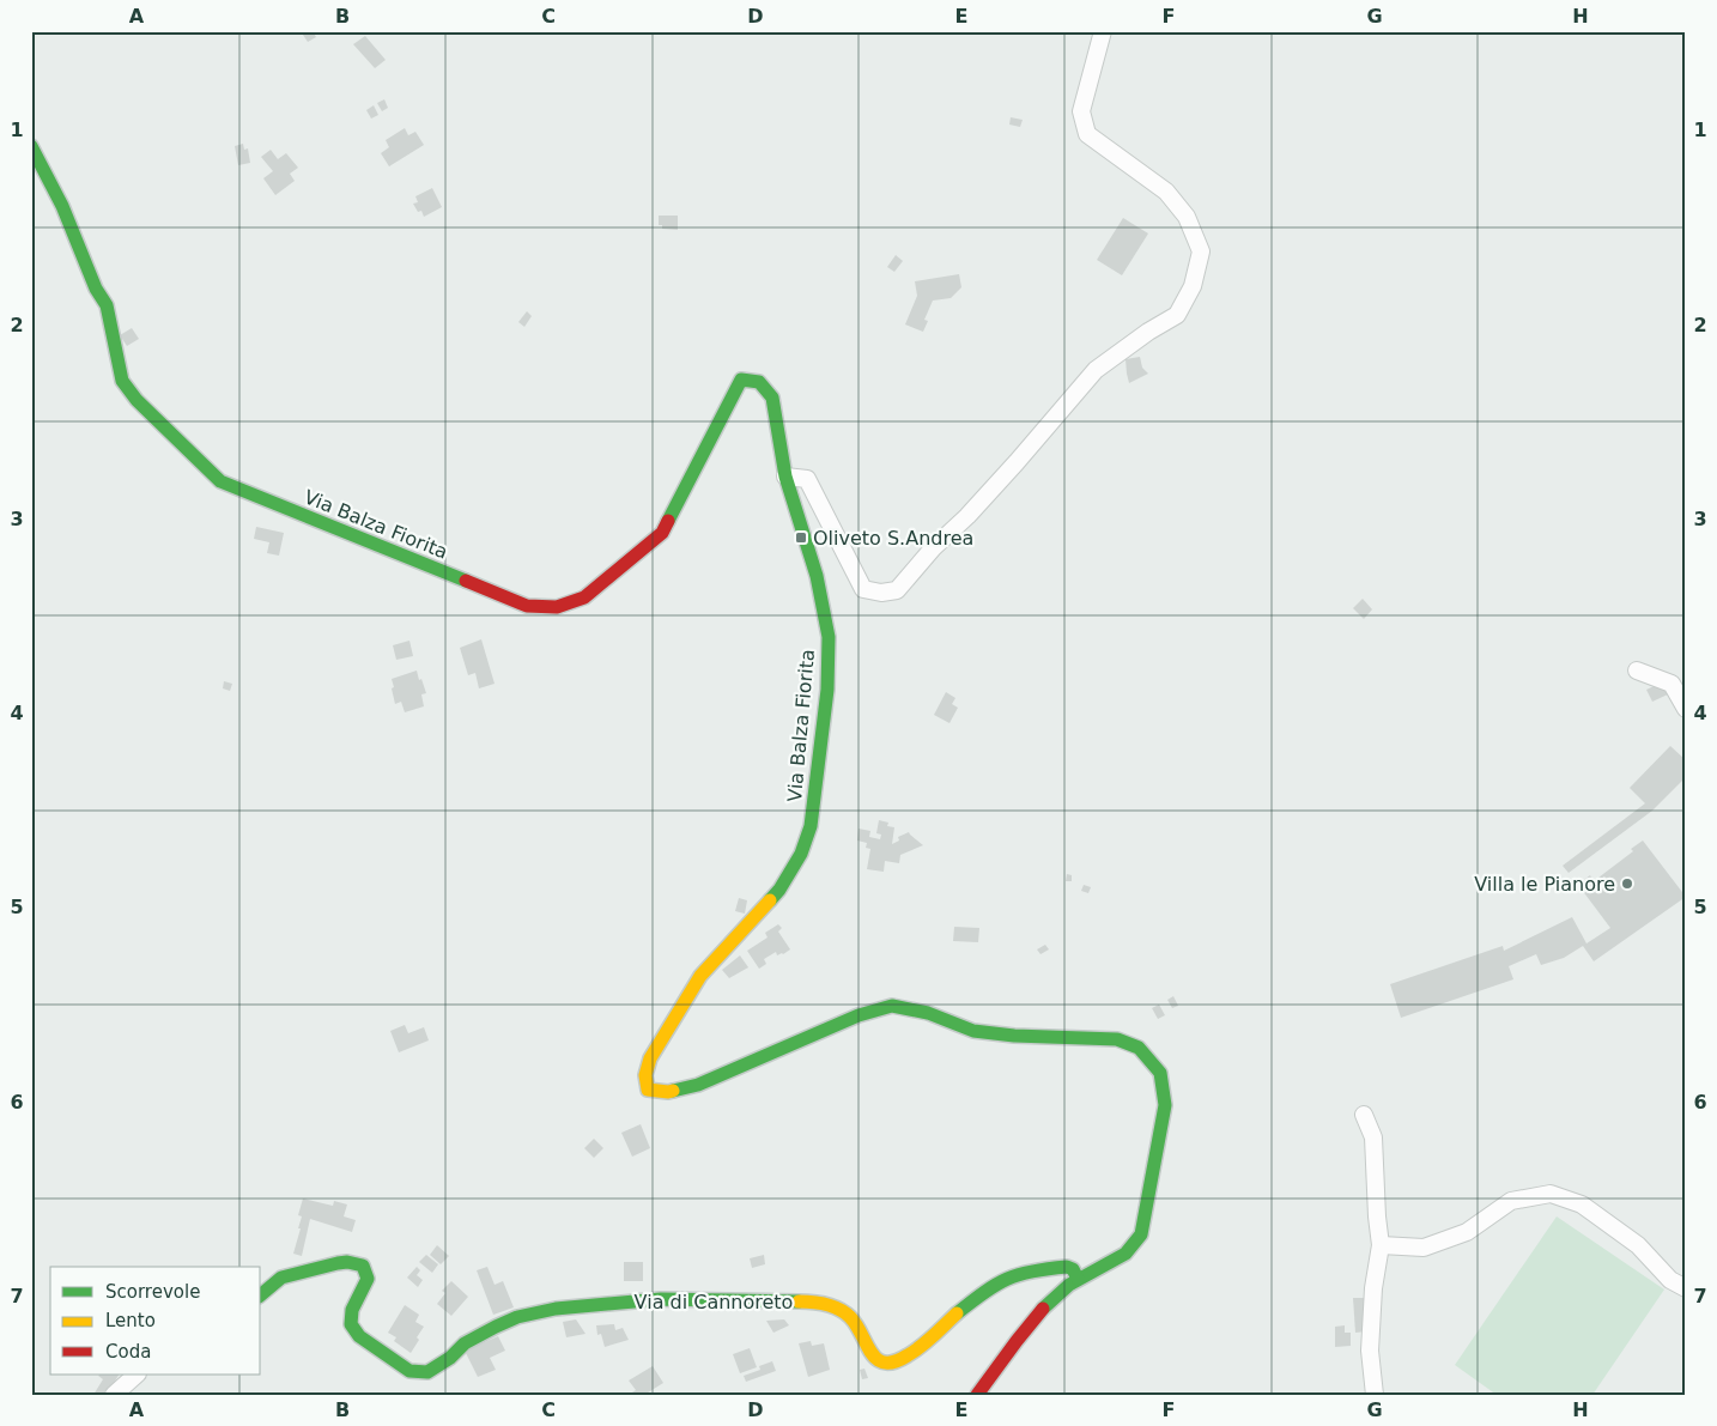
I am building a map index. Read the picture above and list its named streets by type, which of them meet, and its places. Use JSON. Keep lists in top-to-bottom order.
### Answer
{
  "streets": {
    "street": ["Via Balza Fiorita", "Via di Cannoreto"]
  },
  "crossings": [
    ["Via Balza Fiorita", "Via di Cannoreto"]
  ],
  "places": {
    "transit": ["Oliveto S.Andrea"],
    "other": ["Villa le Pianore"]
  },
  "legend": ["Scorrevole", "Lento", "Coda"],
  "grid": {
    "columns": [
      "A",
      "B",
      "C",
      "D",
      "E",
      "F",
      "G",
      "H"
    ],
    "rows": [
      "1",
      "2",
      "3",
      "4",
      "5",
      "6",
      "7"
    ]
  }
}
